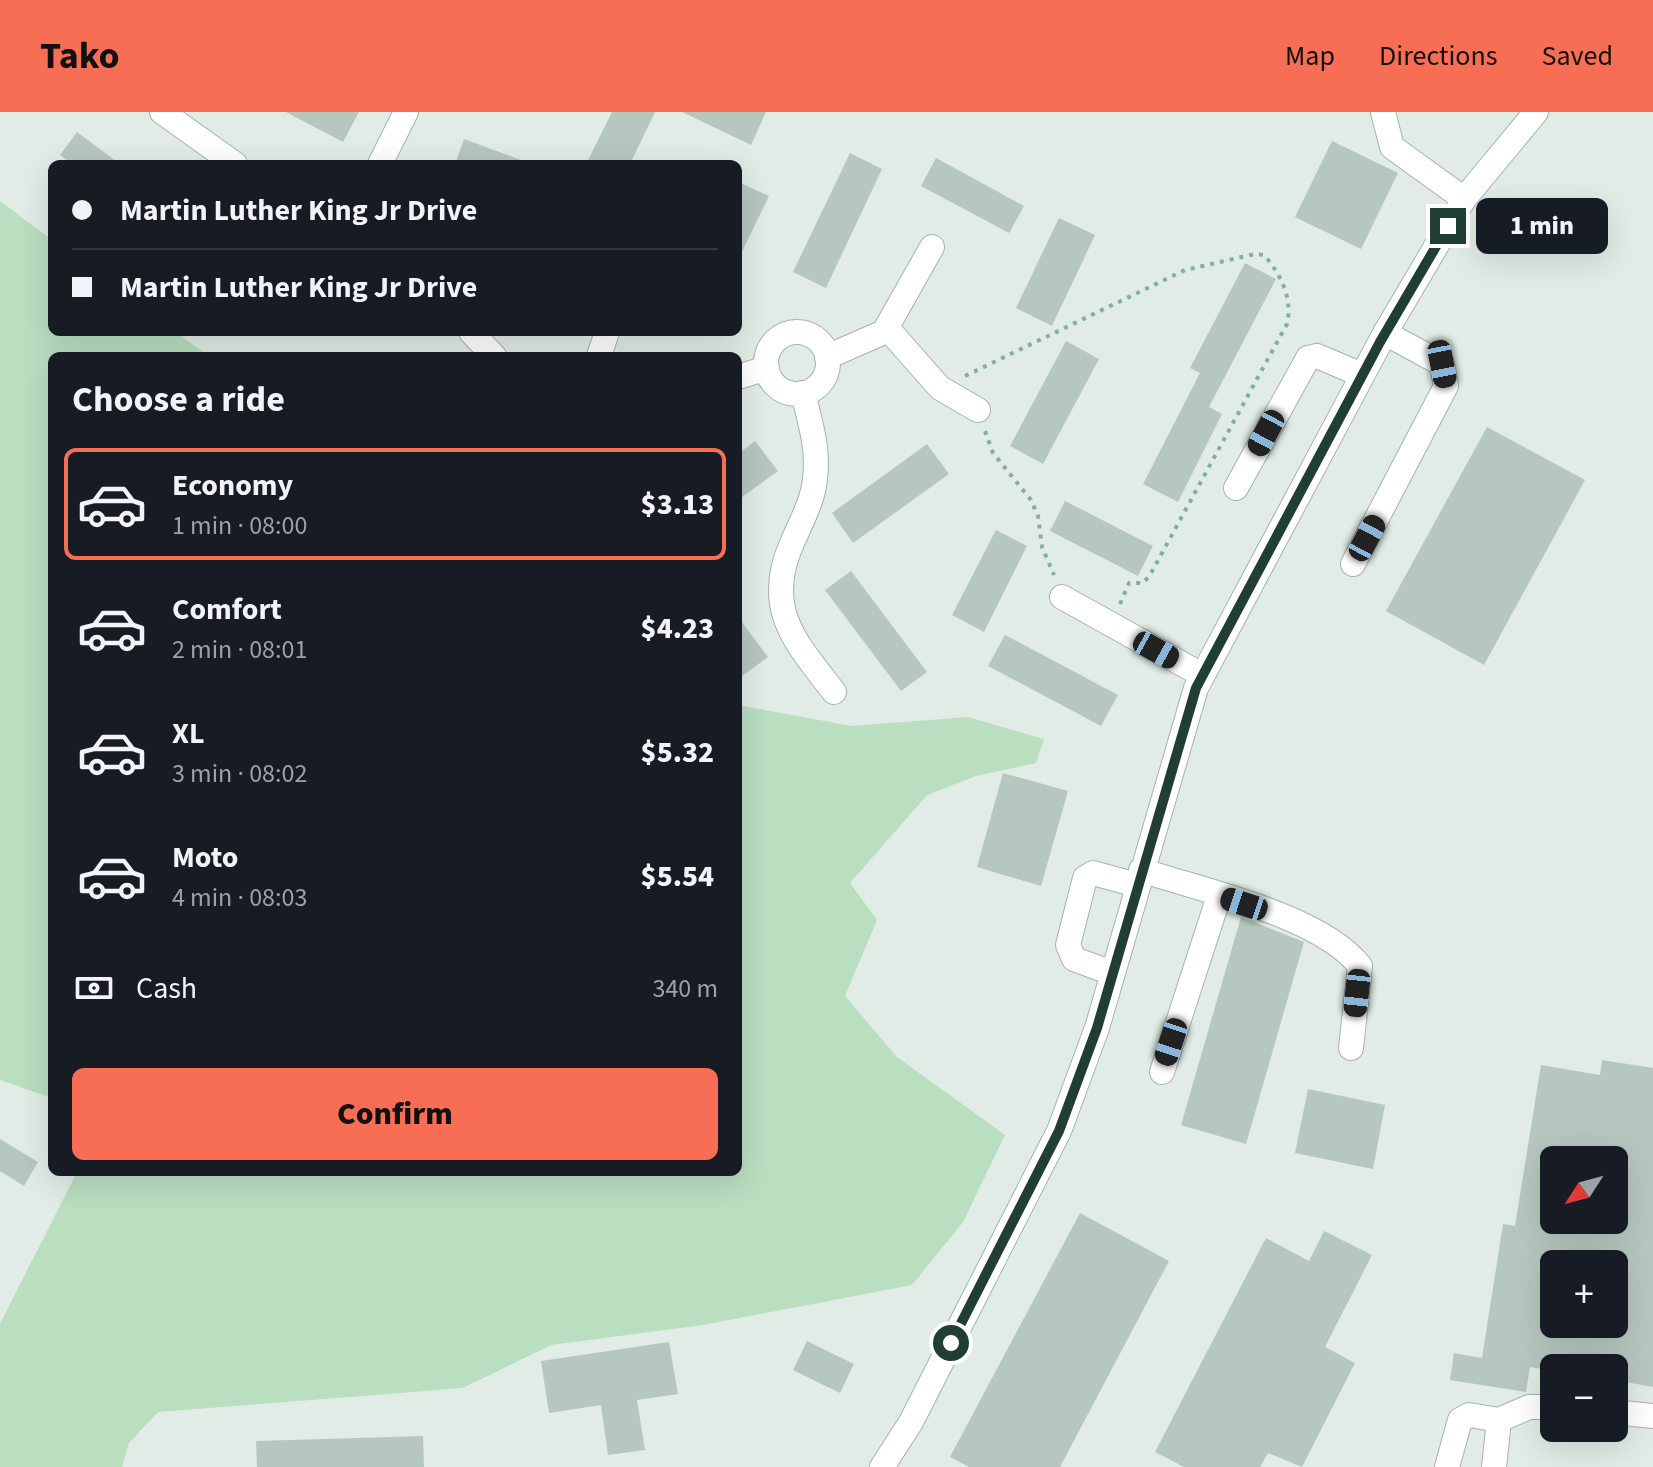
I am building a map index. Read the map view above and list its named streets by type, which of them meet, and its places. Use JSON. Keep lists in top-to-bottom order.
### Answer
{
  "north": "bottom left",
  "page": {
    "header": "Tako",
    "nav": ["Map", "Directions", "Saved"],
    "banner": ["Martin Luther King Jr Drive", "Martin Luther King Jr Drive"],
    "bubble": "1 min",
    "heading": "Choose a ride",
    "list": [
      {
        "name": "Economy",
        "note": "1 min · 08:00",
        "value": "$3.13"
      },
      {
        "name": "Comfort",
        "note": "2 min · 08:01",
        "value": "$4.23"
      },
      {
        "name": "XL",
        "note": "3 min · 08:02",
        "value": "$5.32"
      },
      {
        "name": "Moto",
        "note": "4 min · 08:03",
        "value": "$5.54"
      }
    ],
    "pay": ["Cash", "340 m"],
    "buttons": "Confirm",
    "map_buttons": ["+", "−"]
  }
}
